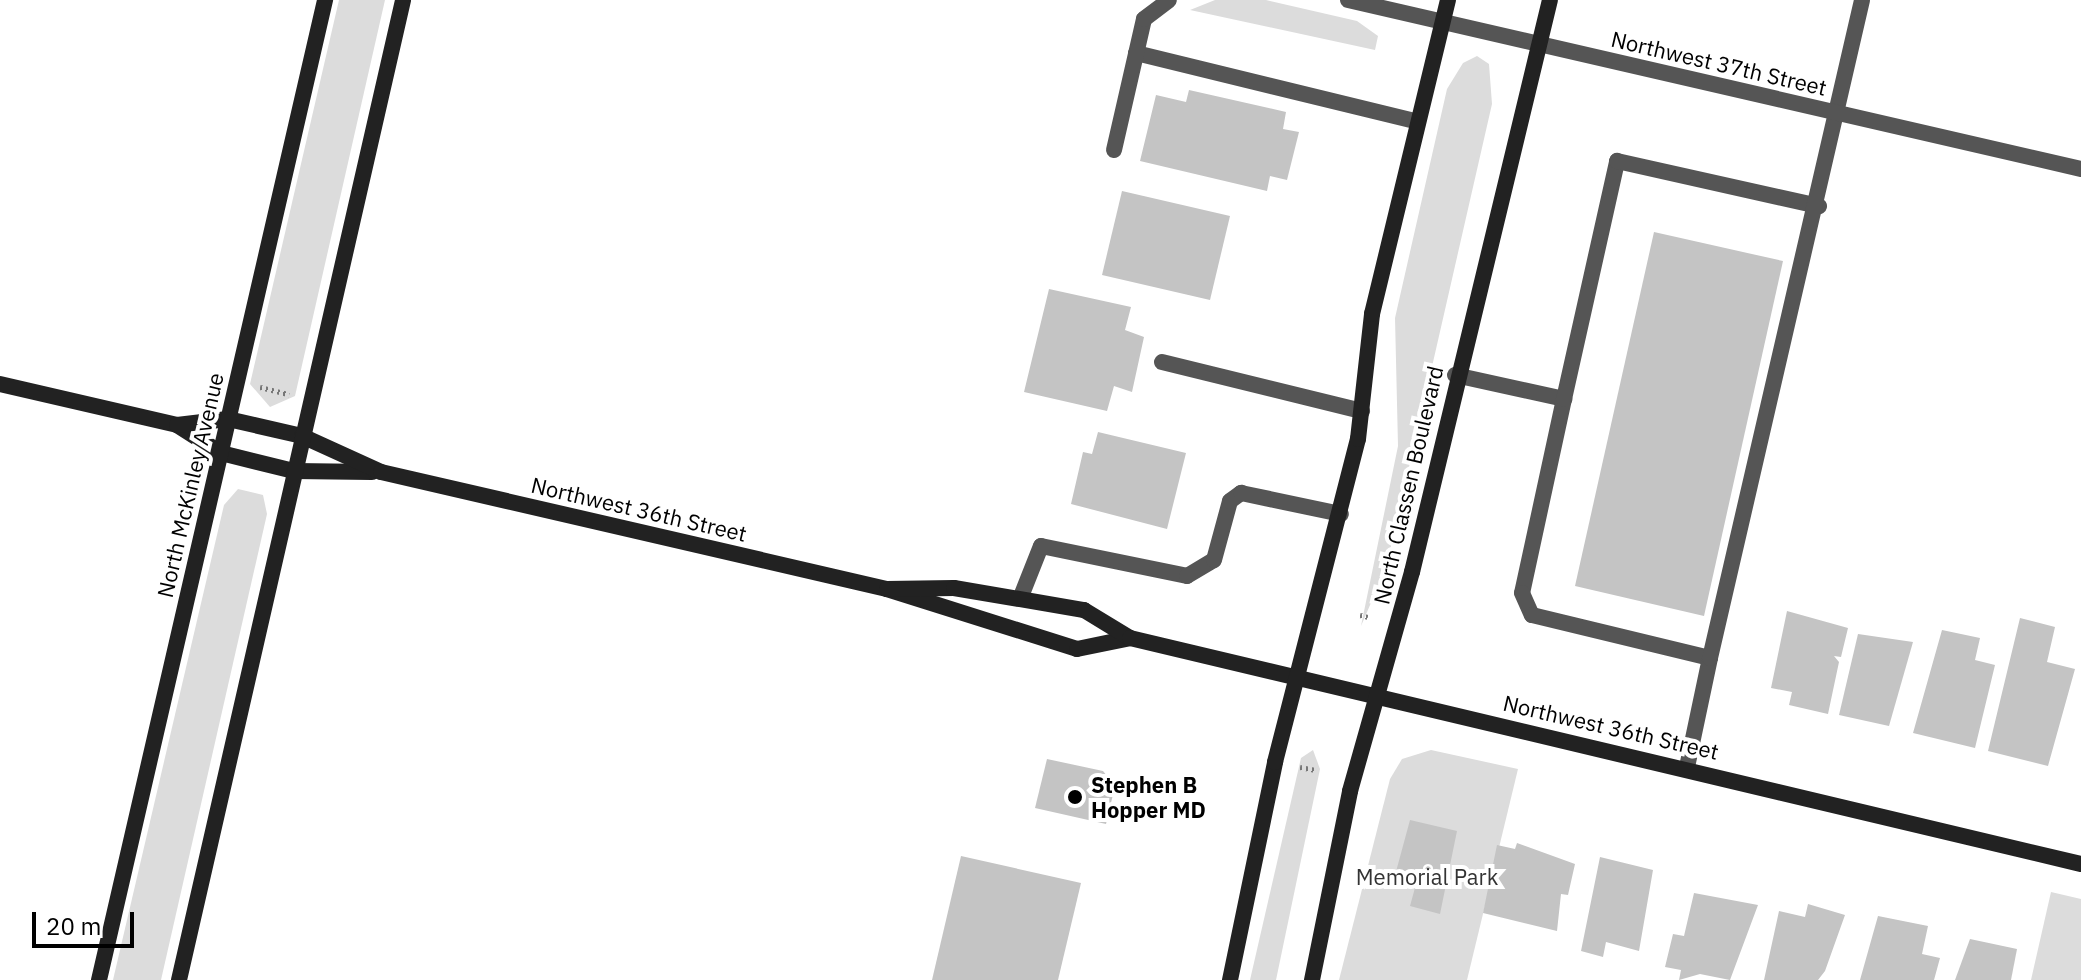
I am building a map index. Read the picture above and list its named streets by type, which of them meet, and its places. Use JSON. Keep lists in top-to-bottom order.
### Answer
{
  "streets": {
    "street": [
      "Northwest 37th Street",
      "North McKinley Avenue",
      "North Classen Boulevard",
      "Northwest 36th Street"
    ]
  },
  "crossings": [
    ["Northwest 37th Street", "North Classen Boulevard"],
    ["North McKinley Avenue", "Northwest 36th Street"],
    ["North Classen Boulevard", "Northwest 36th Street"]
  ],
  "parks": ["Memorial Park"],
  "places": ["Stephen B Hopper MD"],
  "scale_bar": "20 m"
}
